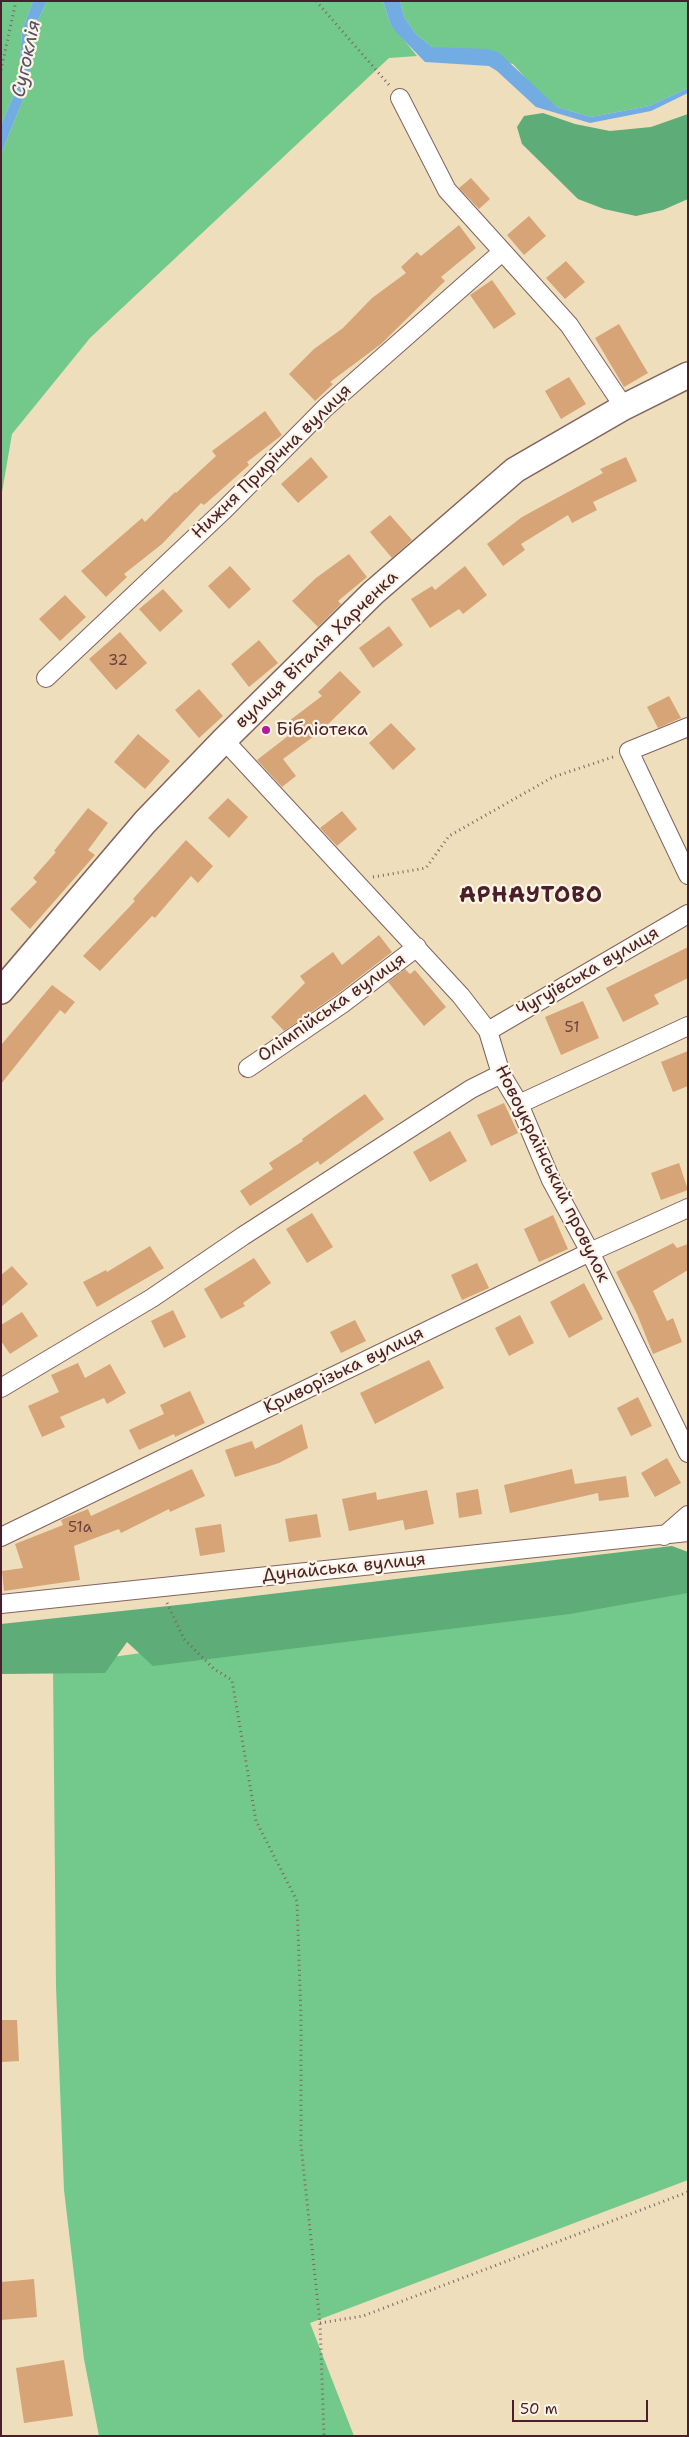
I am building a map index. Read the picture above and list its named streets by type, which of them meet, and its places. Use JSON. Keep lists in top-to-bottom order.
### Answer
{
  "streets": {
    "street": [
      "Нижня Прирічна вулиця",
      "вулиця Віталія Харченка",
      "Чугуївська вулиця",
      "Олімпійська вулиця",
      "Новоукраїнський провулок",
      "Криворізька вулиця",
      "Дунайська вулиця"
    ]
  },
  "crossings": [
    ["вулиця Віталія Харченка", "Новоукраїнський провулок"],
    ["Чугуївська вулиця", "Новоукраїнський провулок"],
    ["Олімпійська вулиця", "Новоукраїнський провулок"],
    ["Новоукраїнський провулок", "Криворізька вулиця"]
  ],
  "districts": ["АРНАУТОВО"],
  "water": ["Сугоклія"],
  "places": ["Бібліотека"],
  "house_numbers": ["32", "51", "51а"],
  "scale_bar": "50 m"
}
